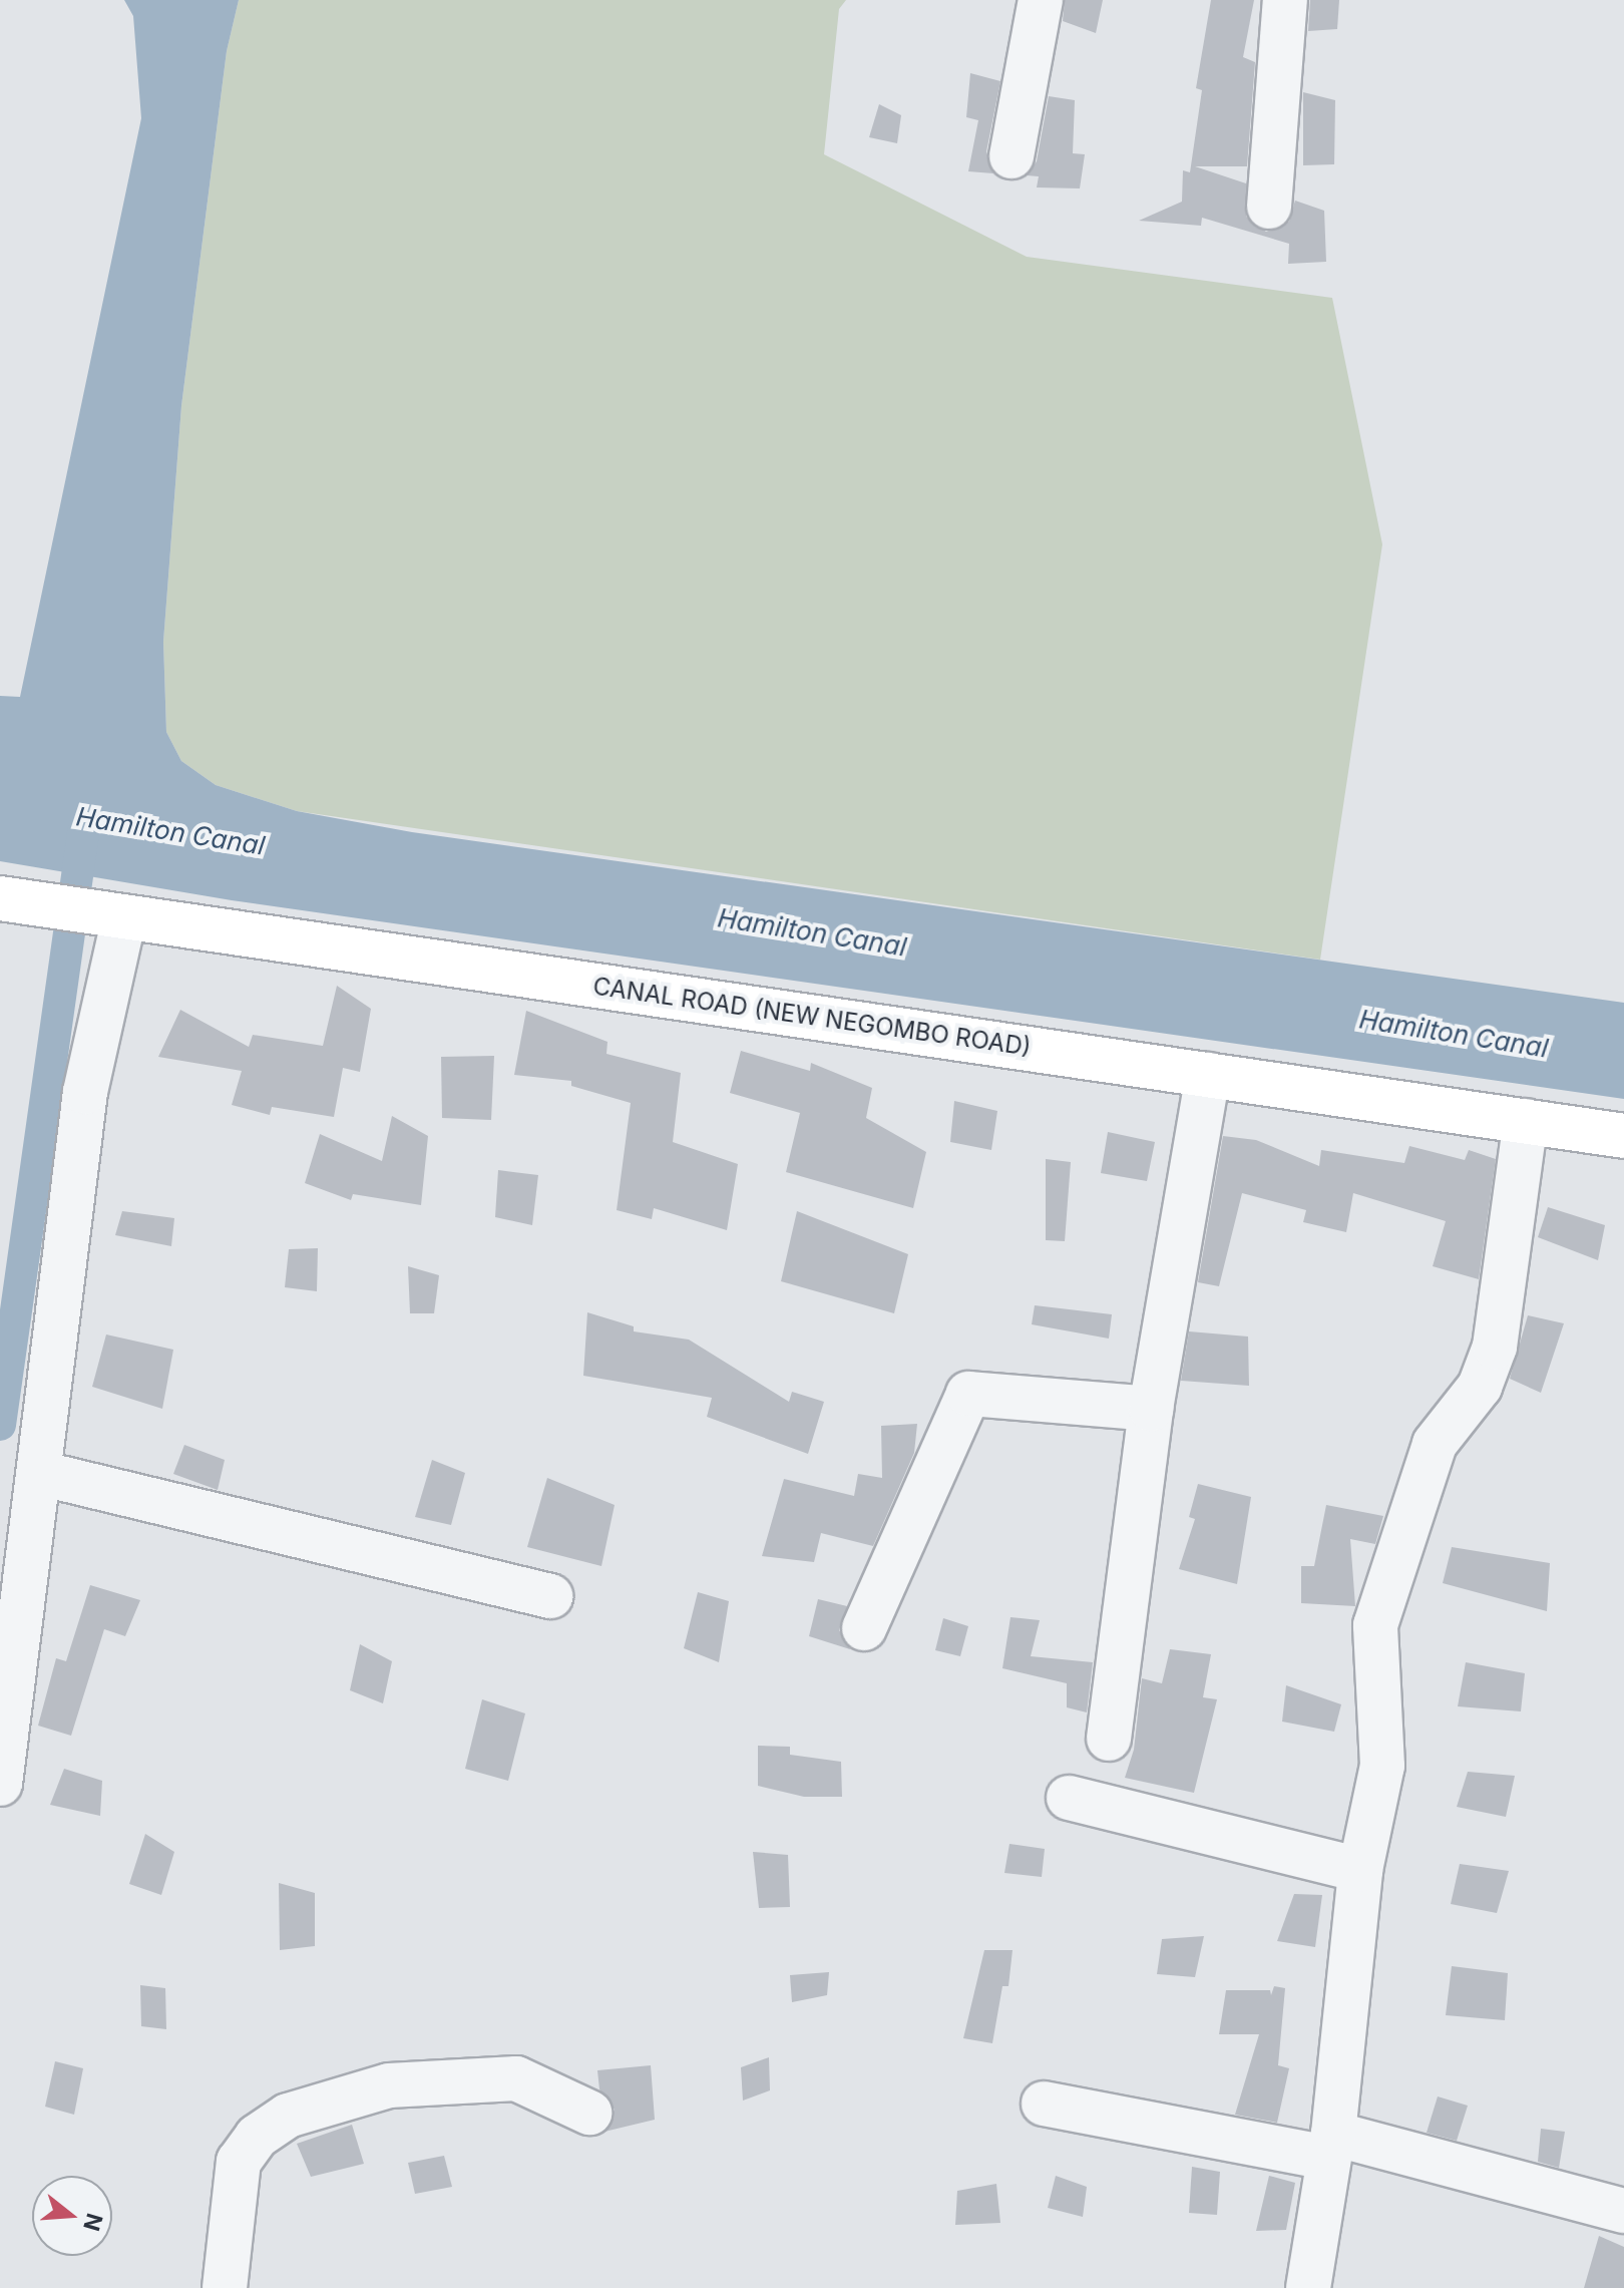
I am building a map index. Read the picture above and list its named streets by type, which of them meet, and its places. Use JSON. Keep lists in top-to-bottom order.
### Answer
{
  "streets": {
    "main road": ["CANAL ROAD (NEW NEGOMBO ROAD)"]
  },
  "water": ["Hamilton Canal"],
  "north": "right"
}
